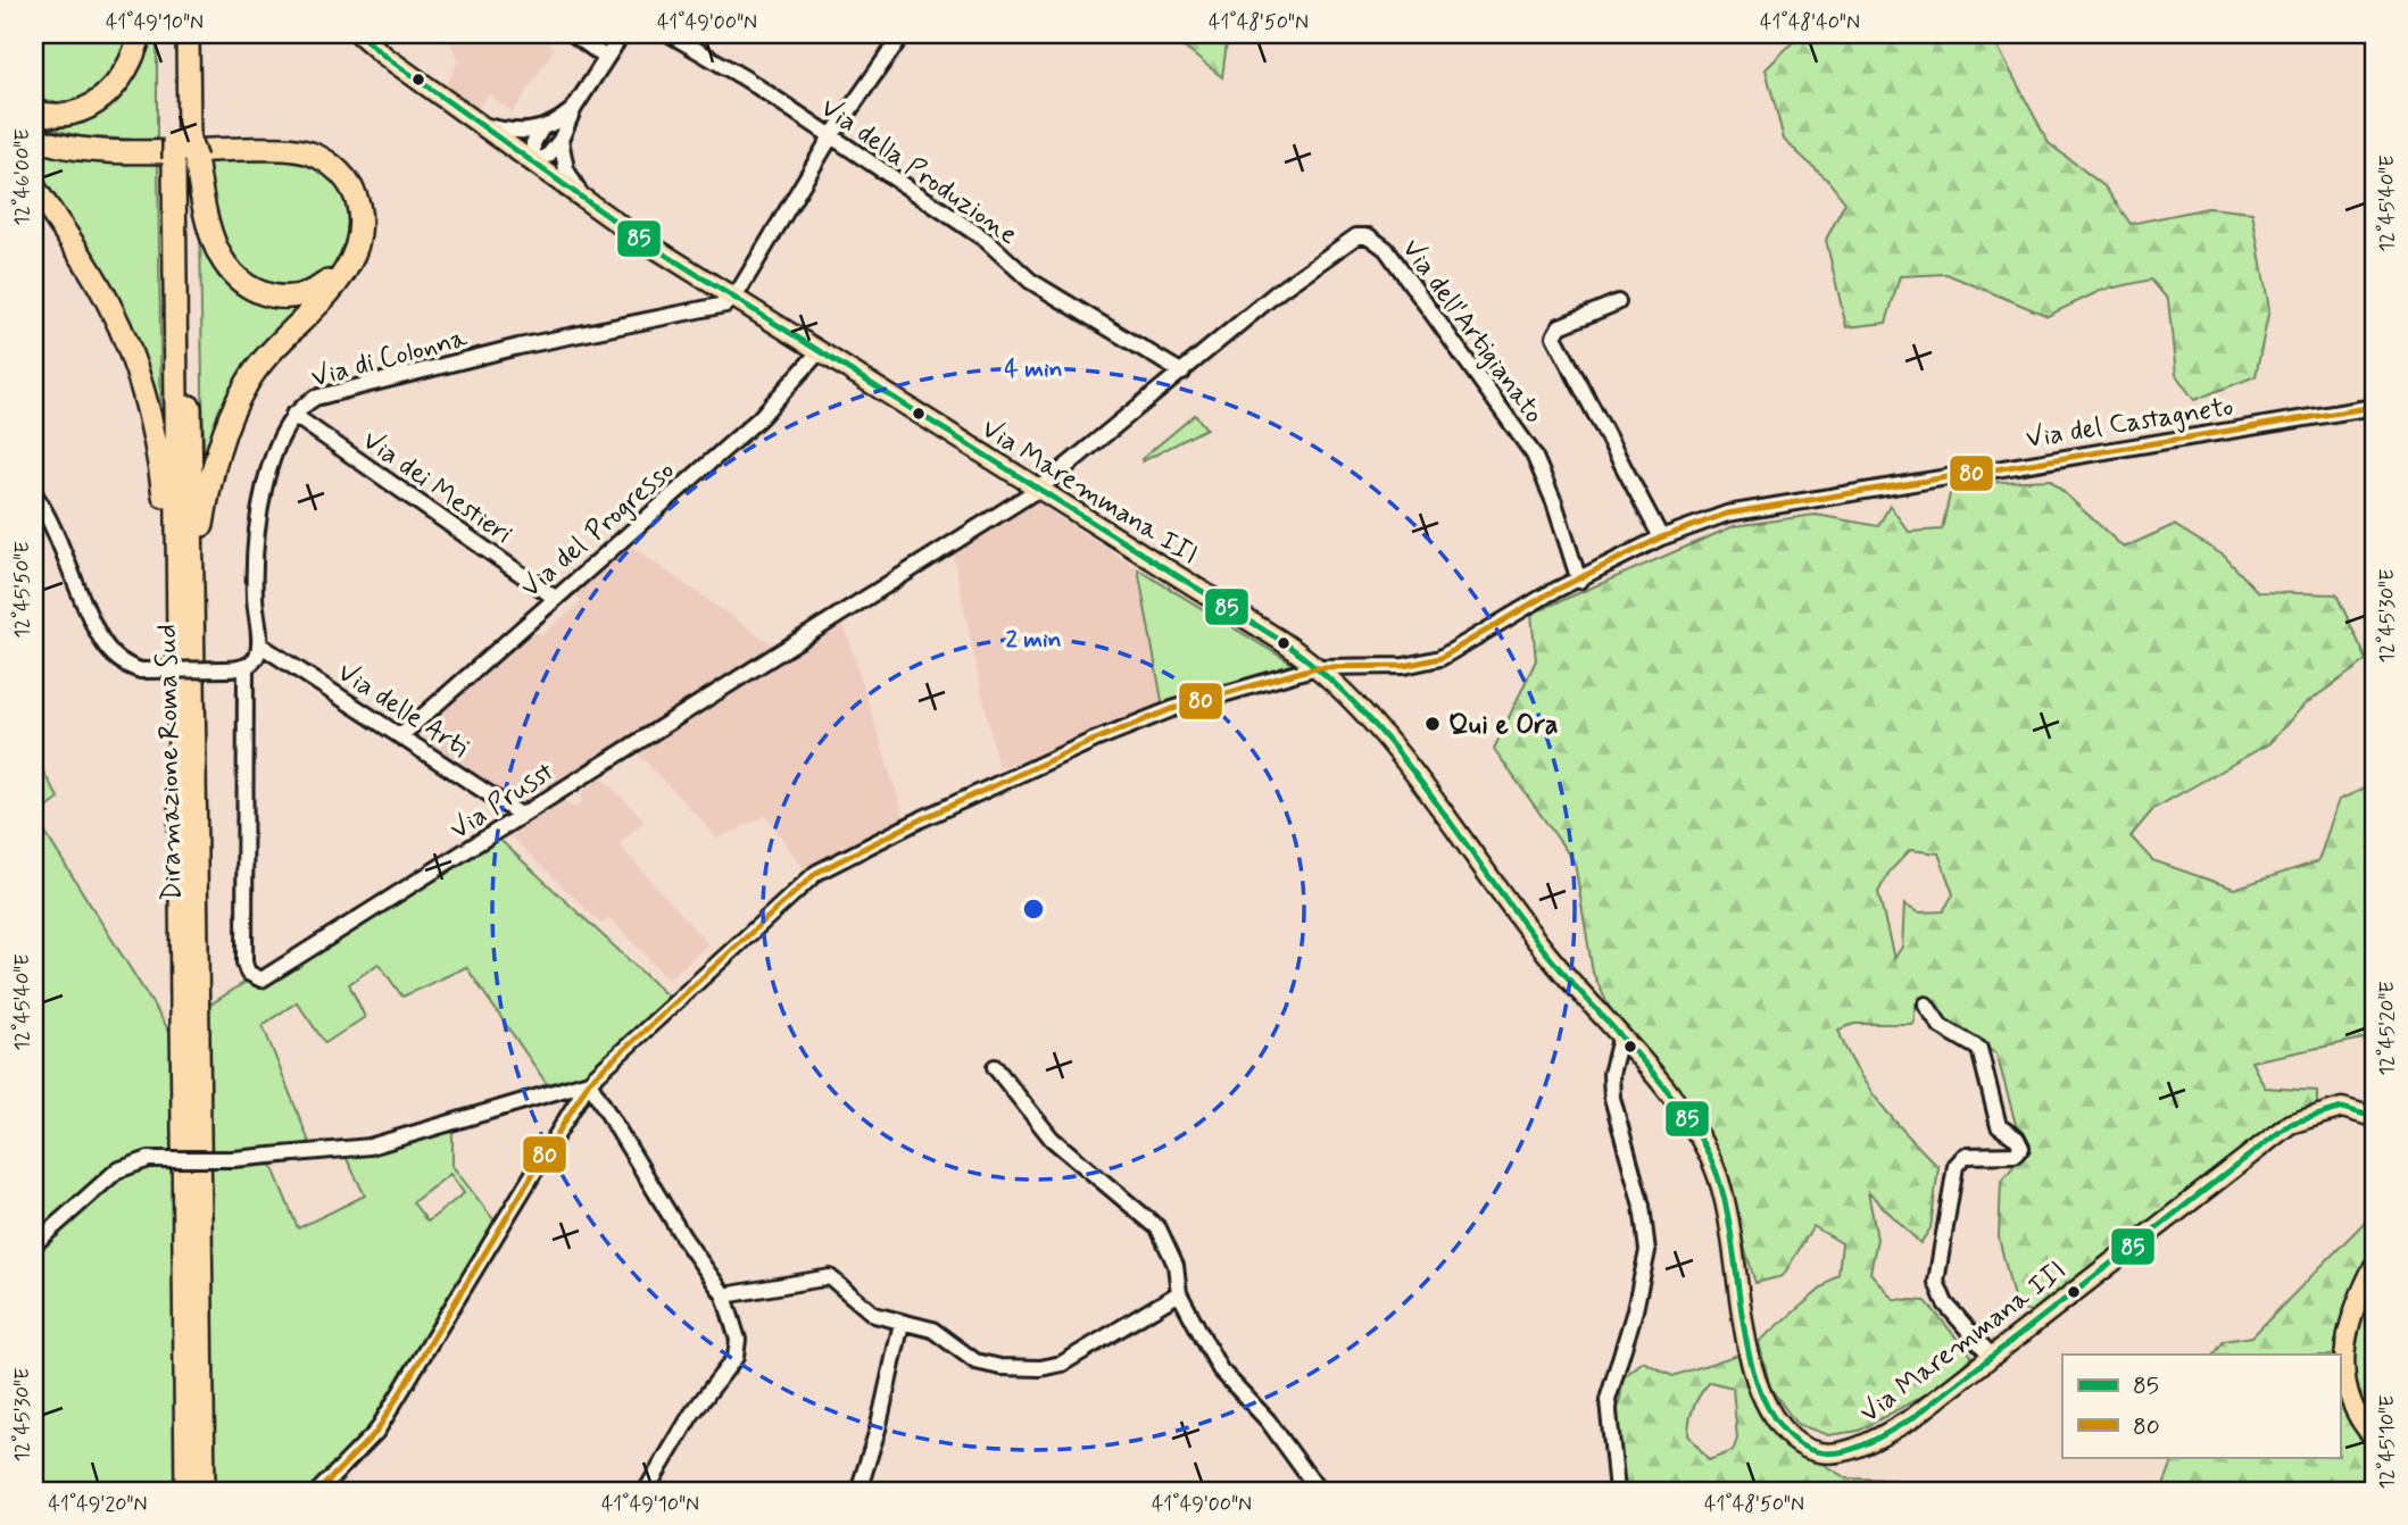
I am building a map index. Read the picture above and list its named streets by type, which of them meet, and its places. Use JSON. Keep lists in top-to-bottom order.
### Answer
{
  "streets": {
    "highway": ["Diramazione Roma Sud"],
    "main road": ["Via Maremmana III"],
    "street": [
      "Via della Produzione",
      "Via dell'Artigianato",
      "Via di Colonna",
      "Via del Castagneto",
      "Via dei Mestieri",
      "Via del Progresso",
      "Via delle Arti",
      "Via Prusst"
    ]
  },
  "crossings": [
    ["Via della Produzione", "Via dell'Artigianato"],
    ["Via dell'Artigianato", "Via del Castagneto"],
    ["Via dell'Artigianato", "Via Maremmana III"],
    ["Via dell'Artigianato", "Via Prusst"],
    ["Via di Colonna", "Via dei Mestieri"],
    ["Via di Colonna", "Via Maremmana III"],
    ["Via di Colonna", "Via delle Arti"],
    ["Via del Castagneto", "Via Maremmana III"],
    ["Via dei Mestieri", "Via del Progresso"],
    ["Via Maremmana III", "Via del Progresso"],
    ["Via Maremmana III", "Via Prusst"],
    ["Via del Progresso", "Via delle Arti"],
    ["Via delle Arti", "Via Prusst"]
  ],
  "places": ["Qui e Ora"],
  "lines": ["transit line 85", "transit line 80"],
  "legend": ["85", "80"],
  "coordinates": [
    "41°49'10\"N",
    "41°49'00\"N",
    "41°48'50\"N",
    "41°48'40\"N",
    "12°46'00\"E",
    "12°45'40\"E",
    "12°45'50\"E",
    "12°45'30\"E",
    "12°45'20\"E",
    "12°45'10\"E",
    "41°49'20\"N"
  ],
  "rings": ["4 min", "2 min"]
}
